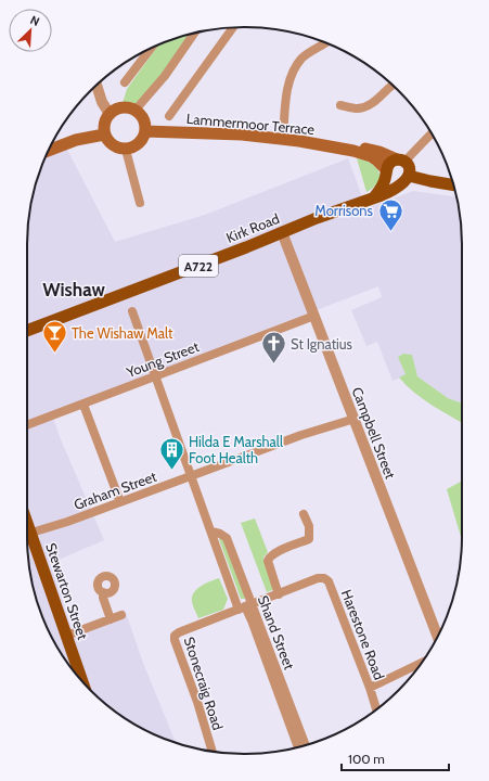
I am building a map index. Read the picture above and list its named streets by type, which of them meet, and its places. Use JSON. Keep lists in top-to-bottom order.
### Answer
{
  "streets": {
    "main road": [
      "Lammermoor Terrace",
      "Kirk Road",
      "A722",
      "Stewarton Street"
    ],
    "street": [
      "Young Street",
      "Campbell Street",
      "Graham Street",
      "Shand Street",
      "Harestone Road",
      "Stonecraig Road"
    ]
  },
  "crossings": [
    ["Lammermoor Terrace", "Kirk Road"],
    ["Kirk Road", "Campbell Street"],
    ["Young Street", "Campbell Street"],
    ["Young Street", "Shand Street"],
    ["Campbell Street", "Graham Street"],
    ["Graham Street", "Stewarton Street"],
    ["Graham Street", "Shand Street"],
    ["Shand Street", "Harestone Road"],
    ["Shand Street", "Stonecraig Road"],
    ["Harestone Road", "Stonecraig Road"]
  ],
  "districts": ["Wishaw"],
  "places": {
    "supermarket": ["Morrisons"],
    "bar": ["The Wishaw Malt"],
    "church": ["St Ignatius"],
    "building": ["Hilda E Marshall Foot Health"]
  },
  "scale_bar": "100 m",
  "north": "top right"
}
